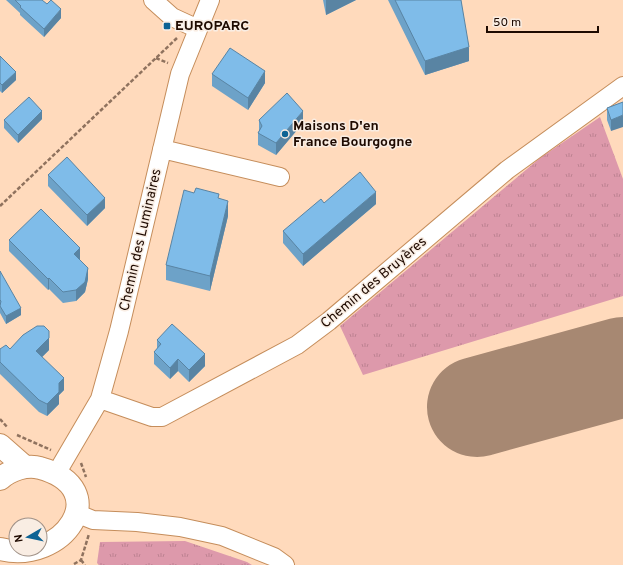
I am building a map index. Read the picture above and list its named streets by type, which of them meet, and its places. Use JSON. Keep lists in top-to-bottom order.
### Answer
{
  "streets": {
    "street": ["Chemin des Luminaires", "Chemin des Bruyères"]
  },
  "crossings": [
    ["Chemin des Luminaires", "Chemin des Bruyères"]
  ],
  "places": {
    "transit": ["EUROPARC"],
    "other": ["Maisons D'en France Bourgogne"]
  },
  "scale_bar": "50 m",
  "north": "left"
}
